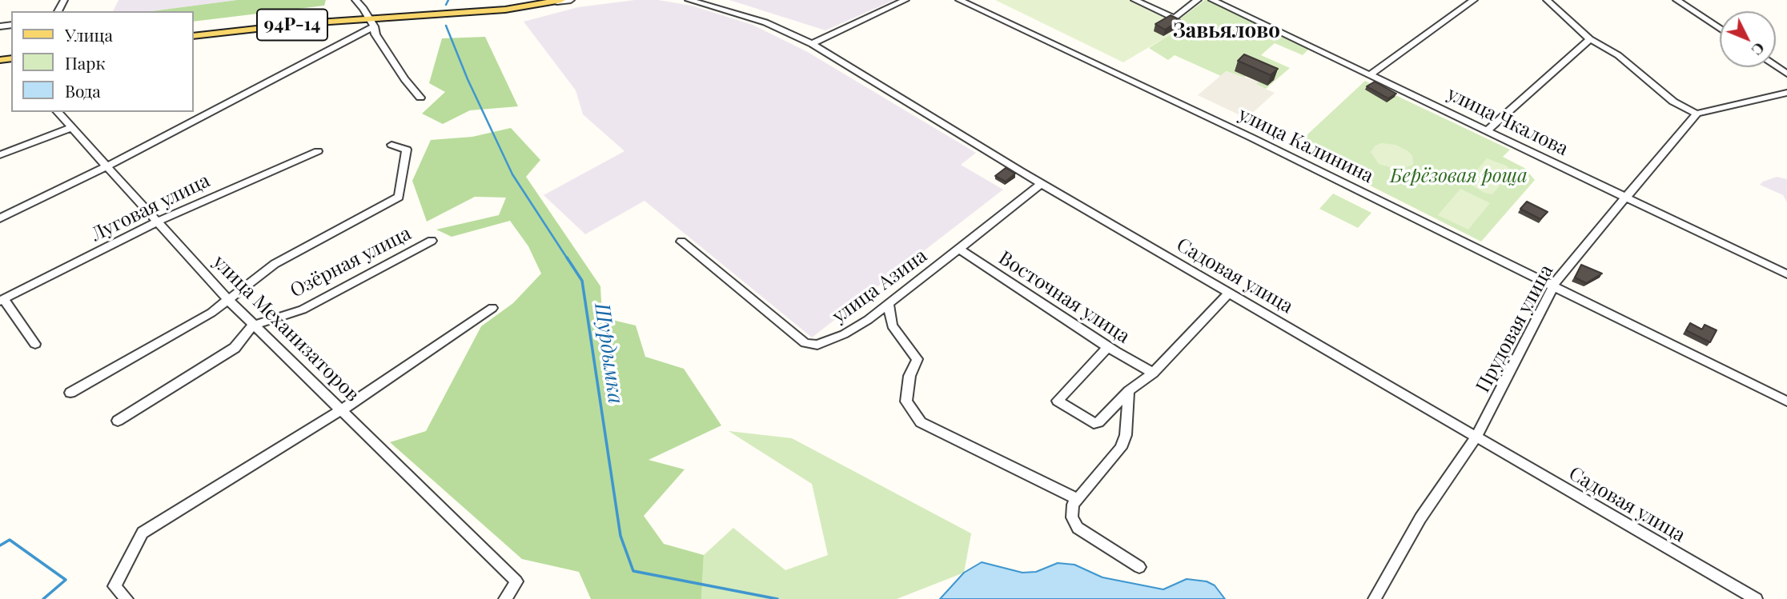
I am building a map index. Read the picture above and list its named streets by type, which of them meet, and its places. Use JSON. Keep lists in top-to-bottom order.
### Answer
{
  "streets": {
    "main road": ["94Р-14"],
    "street": [
      "улица Чкалова",
      "улица Калинина",
      "Луговая улица",
      "Озёрная улица",
      "Садовая улица",
      "улица Азина",
      "Восточная улица",
      "улица Механизаторов",
      "Прудовая улица"
    ]
  },
  "crossings": [
    ["улица Чкалова", "Прудовая улица"],
    ["улица Калинина", "Прудовая улица"],
    ["Луговая улица", "улица Механизаторов"],
    ["Озёрная улица", "улица Механизаторов"],
    ["Садовая улица", "улица Азина"],
    ["Садовая улица", "Прудовая улица"],
    ["улица Азина", "Восточная улица"]
  ],
  "districts": ["Завьялово"],
  "water": ["Шурдымка"],
  "parks": ["Берёзовая роща"],
  "legend": ["Улица", "Парк", "Вода"],
  "north": "bottom right"
}
